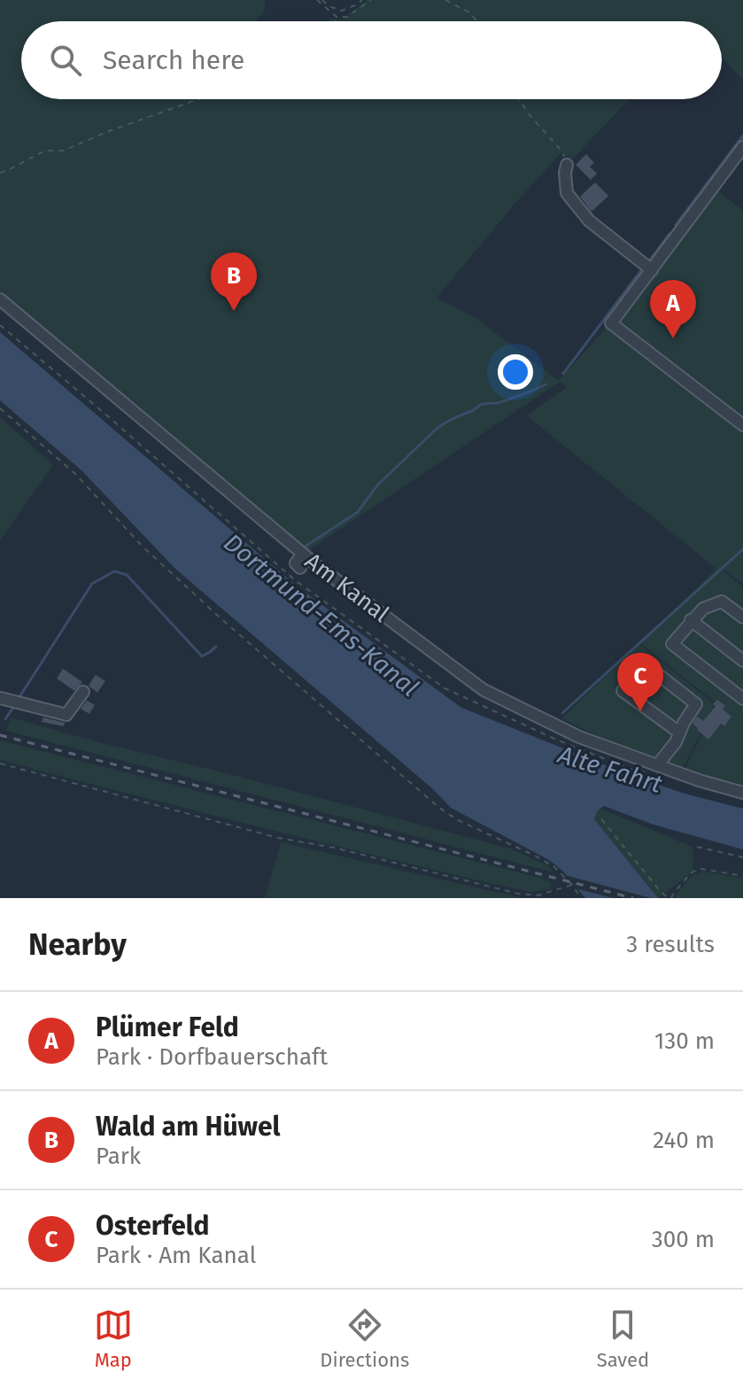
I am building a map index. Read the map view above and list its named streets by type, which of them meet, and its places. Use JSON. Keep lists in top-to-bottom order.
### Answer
{
  "streets": {
    "street": ["Am Kanal"]
  },
  "water": ["Dortmund-Ems-Kanal", "Alte Fahrt"],
  "page": {
    "search": "Search here",
    "pins": ["B", "A", "C"],
    "heading": ["Nearby", "3 results"],
    "list": [
      {
        "mark": "A",
        "name": "Plümer Feld",
        "note": "Park · Dorfbauerschaft",
        "value": "130 m"
      },
      {
        "mark": "B",
        "name": "Wald am Hüwel",
        "note": "Park",
        "value": "240 m"
      },
      {
        "mark": "C",
        "name": "Osterfeld",
        "note": "Park · Am Kanal",
        "value": "300 m"
      }
    ],
    "nav": ["Map", "Directions", "Saved"]
  }
}
